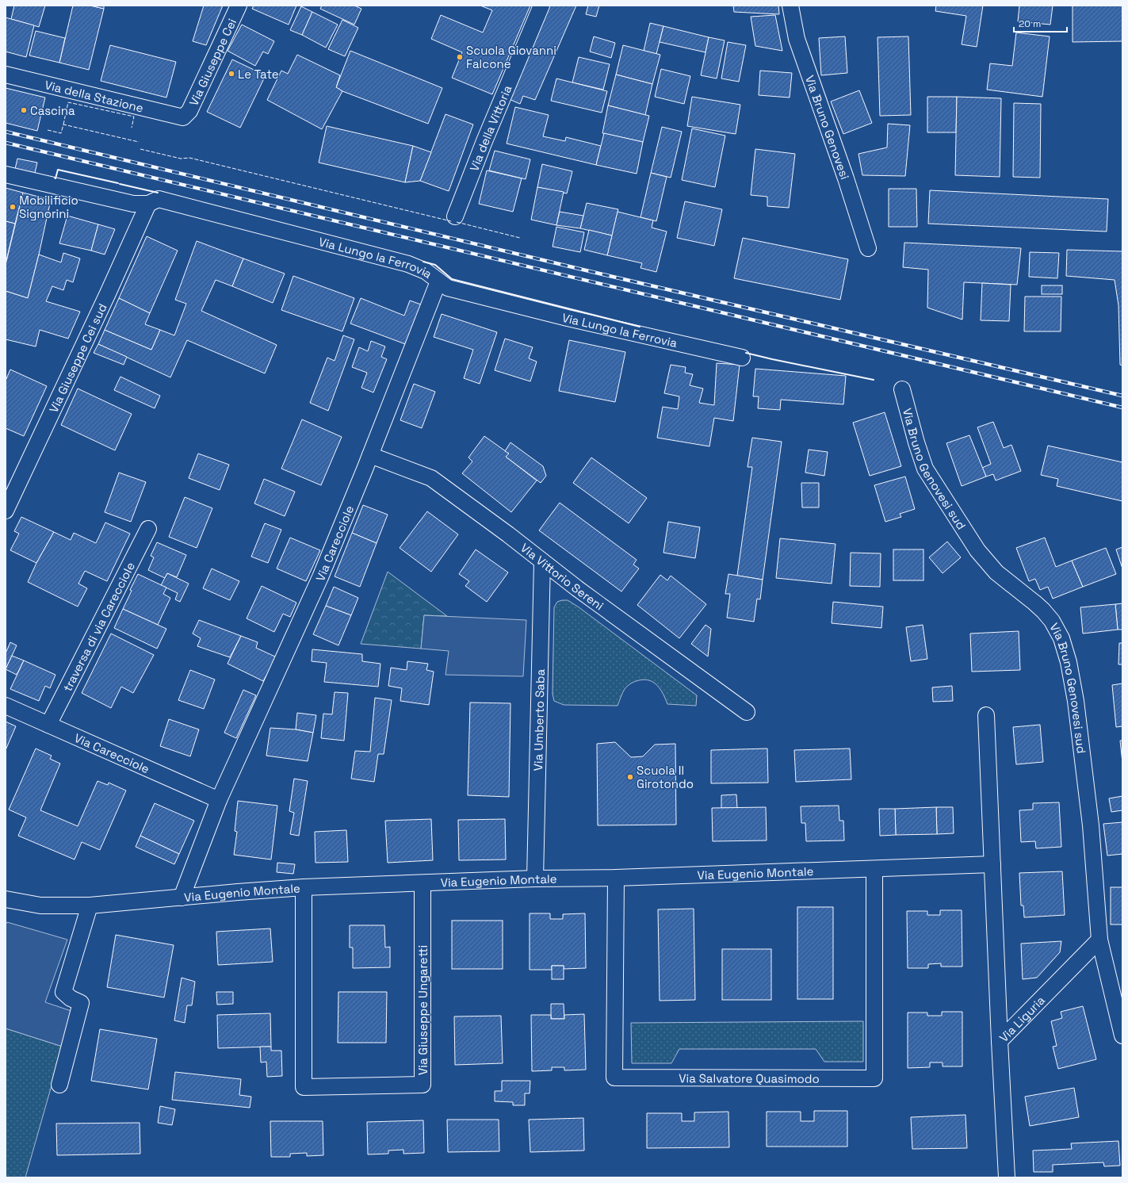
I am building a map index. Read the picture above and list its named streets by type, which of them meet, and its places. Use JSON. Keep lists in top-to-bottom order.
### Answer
{
  "streets": {
    "street": [
      "Via Giuseppe Cei",
      "Via della Stazione",
      "Via Bruno Genovesi",
      "Via della Vittoria",
      "Via Lungo la Ferrovia",
      "Via Giuseppe Cei sud",
      "Via Bruno Genovesi sud",
      "Via Carecciole",
      "Via Vittorio Sereni",
      "traversa di via Carecciole",
      "Via Umberto Saba",
      "Via Eugenio Montale",
      "Via Giuseppe Ungaretti",
      "Via Liguria",
      "Via Salvatore Quasimodo"
    ]
  },
  "crossings": [
    ["Via Giuseppe Cei", "Via della Stazione"],
    ["Via Lungo la Ferrovia", "Via Giuseppe Cei sud"],
    ["Via Lungo la Ferrovia", "Via Carecciole"],
    ["Via Bruno Genovesi sud", "Via Liguria"],
    ["Via Carecciole", "Via Vittorio Sereni"],
    ["Via Carecciole", "traversa di via Carecciole"],
    ["Via Carecciole", "Via Eugenio Montale"],
    ["Via Vittorio Sereni", "Via Umberto Saba"],
    ["Via Umberto Saba", "Via Eugenio Montale"],
    ["Via Eugenio Montale", "Via Giuseppe Ungaretti"],
    ["Via Eugenio Montale", "Via Salvatore Quasimodo"]
  ],
  "places": [
    "Scuola Giovanni Falcone",
    "Le Tate",
    "Cascina",
    "Mobilificio Signorini",
    "Scuola Il Girotondo"
  ],
  "scale_bar": "20 m"
}
